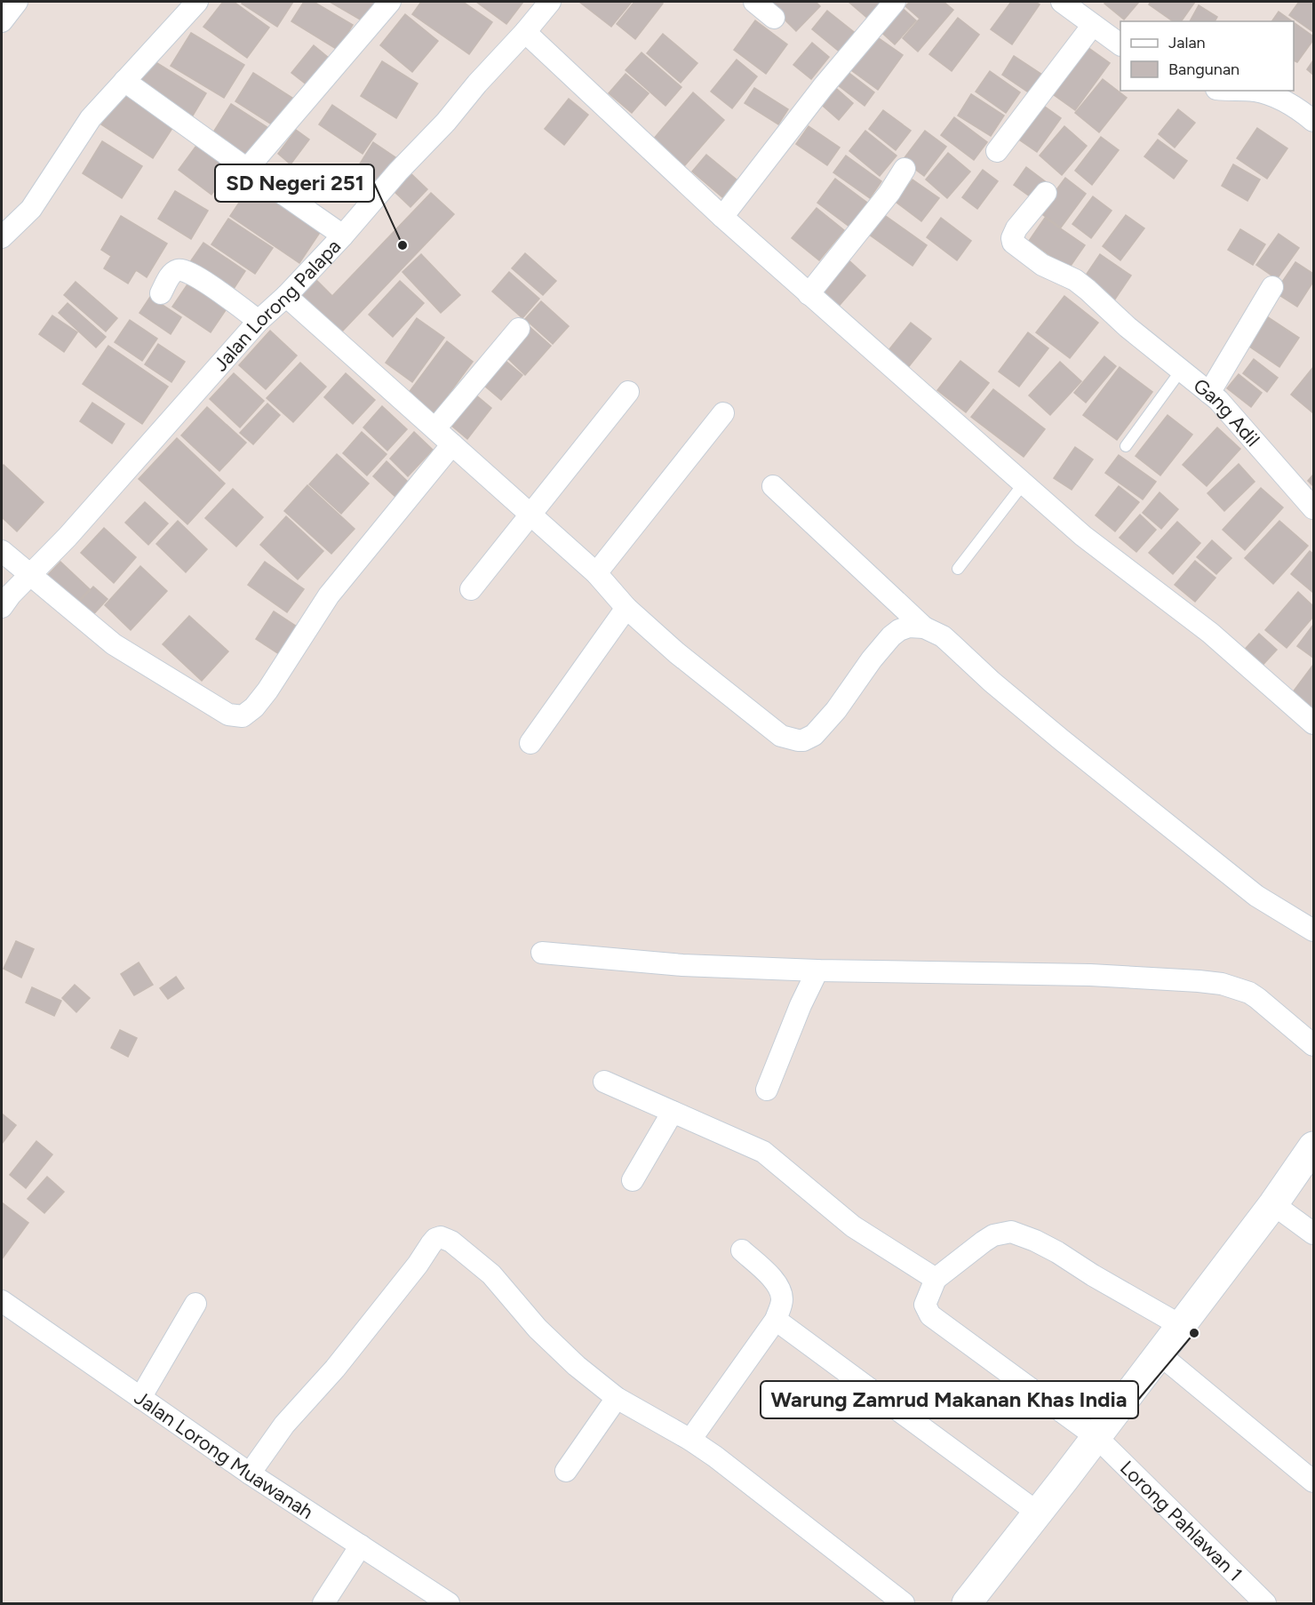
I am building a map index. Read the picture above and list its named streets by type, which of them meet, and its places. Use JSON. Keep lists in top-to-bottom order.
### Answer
{
  "streets": {
    "street": [
      "Jalan Lorong Palapa",
      "Gang Adil",
      "Jalan Lorong Muawanah",
      "Lorong Pahlawan 1"
    ]
  },
  "places": ["SD Negeri 251", "Warung Zamrud Makanan Khas India"],
  "legend": ["Jalan", "Bangunan"]
}
